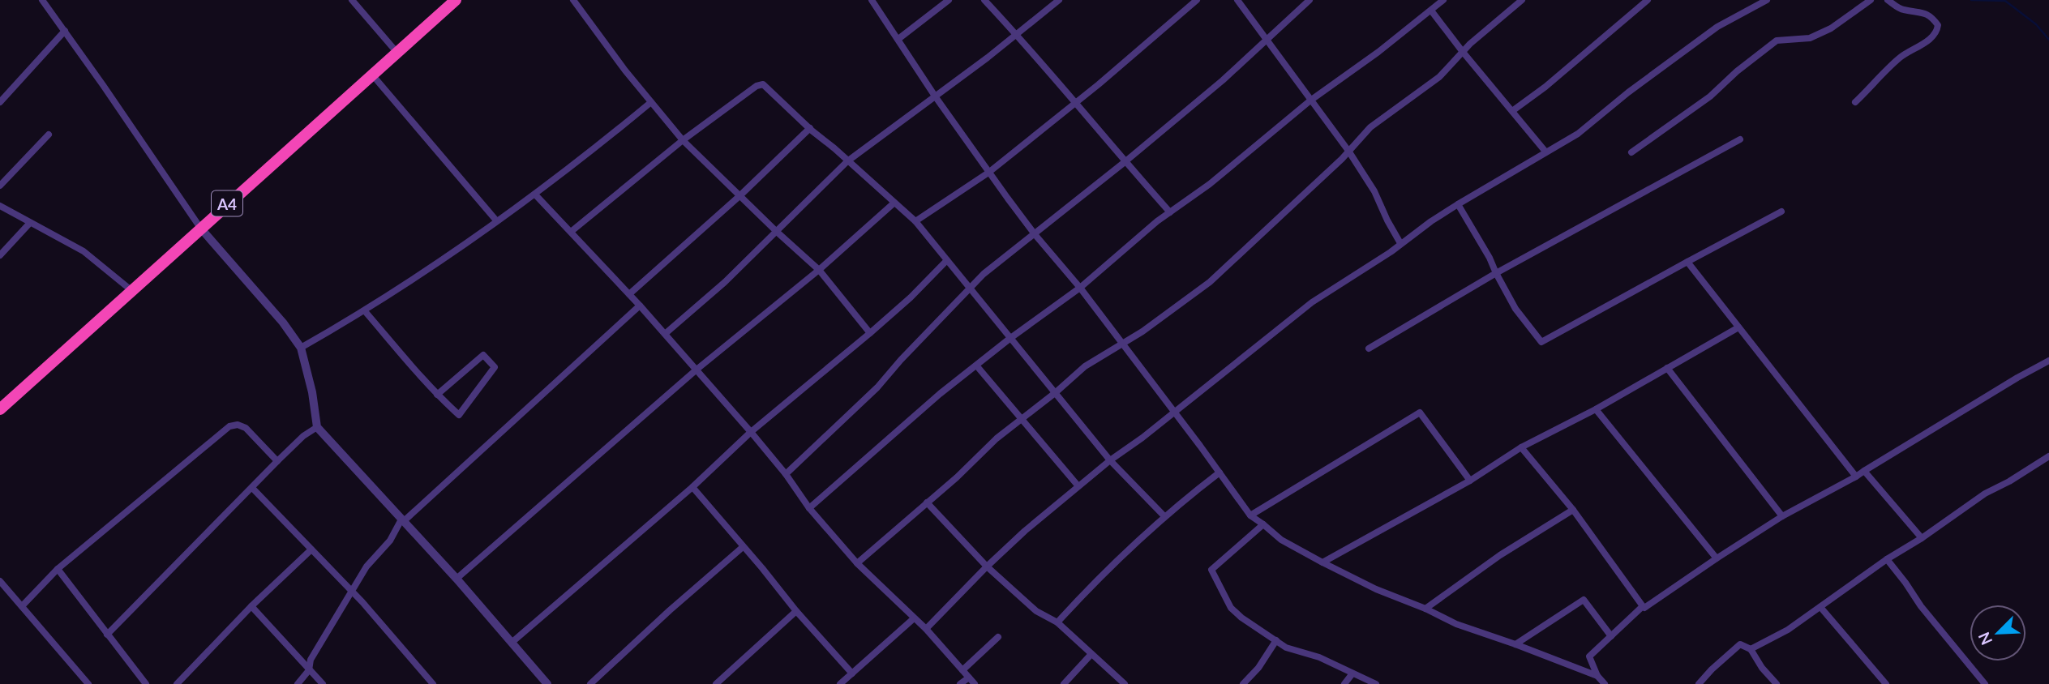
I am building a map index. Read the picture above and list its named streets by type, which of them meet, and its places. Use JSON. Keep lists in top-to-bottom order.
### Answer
{
  "streets": {
    "highway": ["A4"]
  },
  "north": "bottom left"
}
